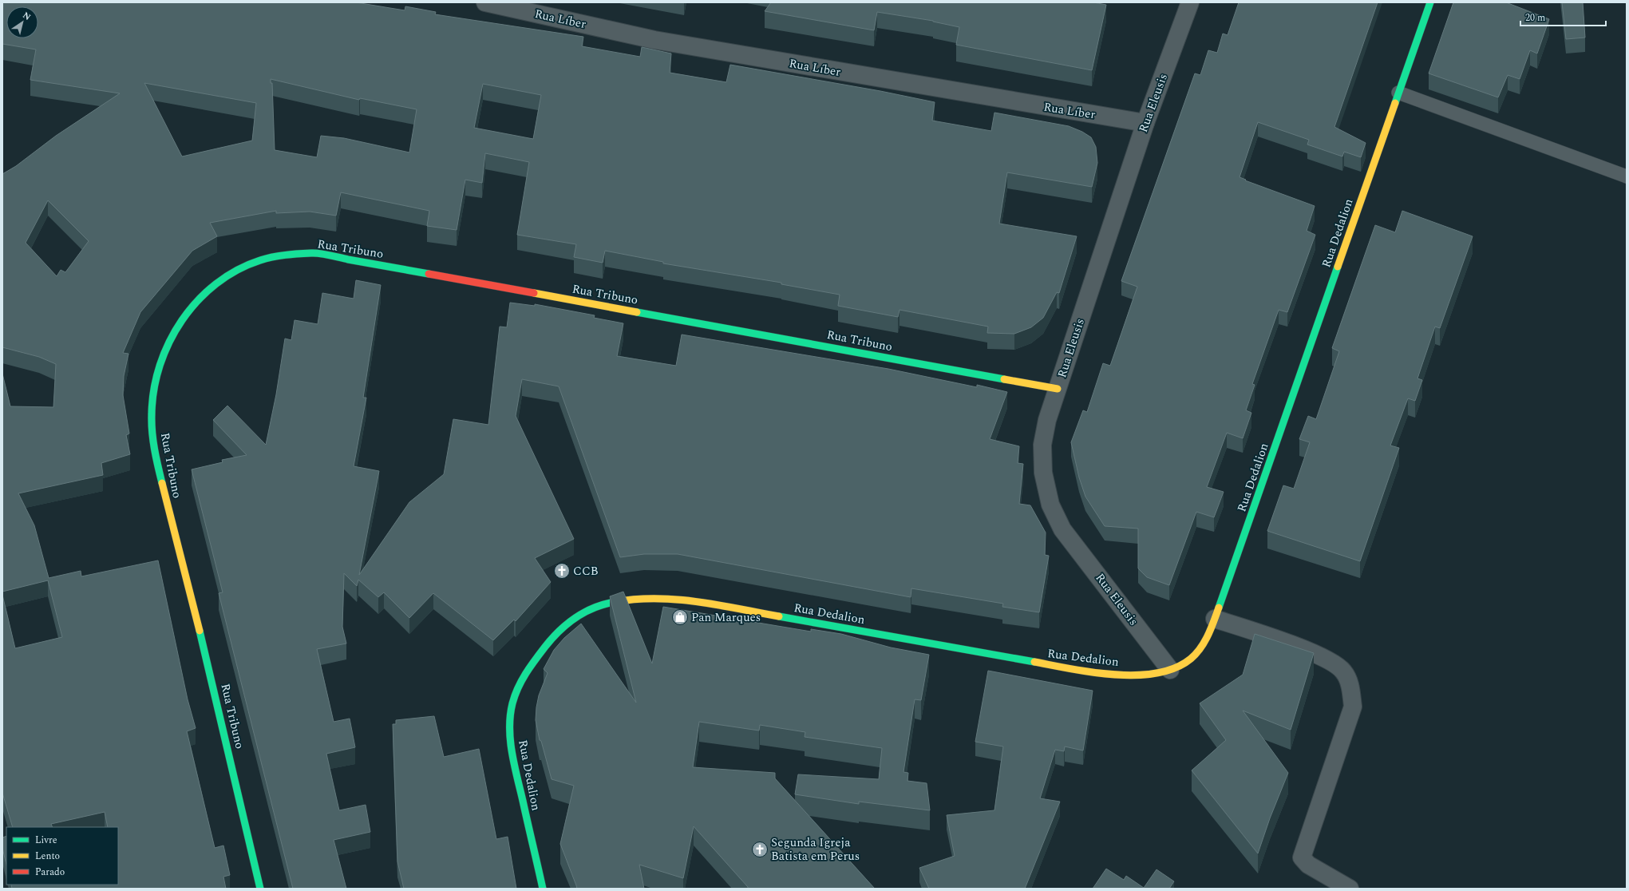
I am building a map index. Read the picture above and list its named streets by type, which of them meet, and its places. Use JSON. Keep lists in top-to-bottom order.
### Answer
{
  "streets": {
    "street": [
      "Rua Líber",
      "Rua Eleusis",
      "Rua Dedalion",
      "Rua Tribuno"
    ]
  },
  "crossings": [
    ["Rua Líber", "Rua Eleusis"],
    ["Rua Eleusis", "Rua Dedalion"],
    ["Rua Eleusis", "Rua Tribuno"]
  ],
  "places": {
    "church": ["CCB", "Segunda Igreja Batista em Perus"],
    "shop": ["Pan Marques"]
  },
  "legend": ["Livre", "Lento", "Parado"],
  "scale_bar": "20 m",
  "north": "top right"
}
